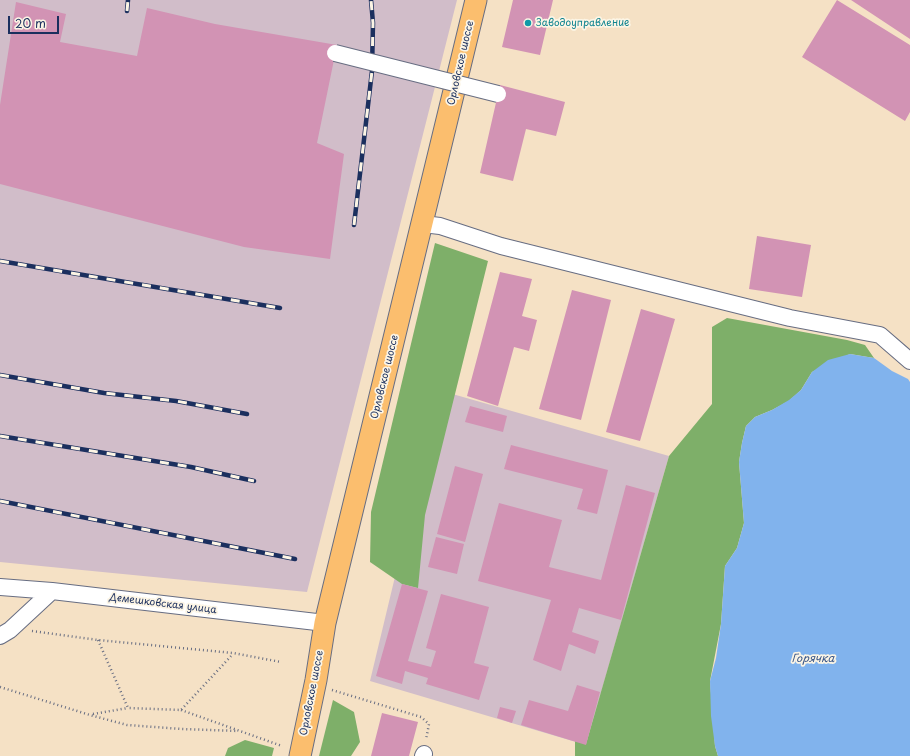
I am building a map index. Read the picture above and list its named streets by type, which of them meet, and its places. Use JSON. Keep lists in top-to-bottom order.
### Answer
{
  "streets": {
    "main road": ["Орловское шоссе"],
    "street": ["Демешковская улица"]
  },
  "crossings": [
    ["Орловское шоссе", "Демешковская улица"]
  ],
  "water": ["Горячка"],
  "places": ["Заводоуправление"],
  "scale_bar": "20 m"
}
